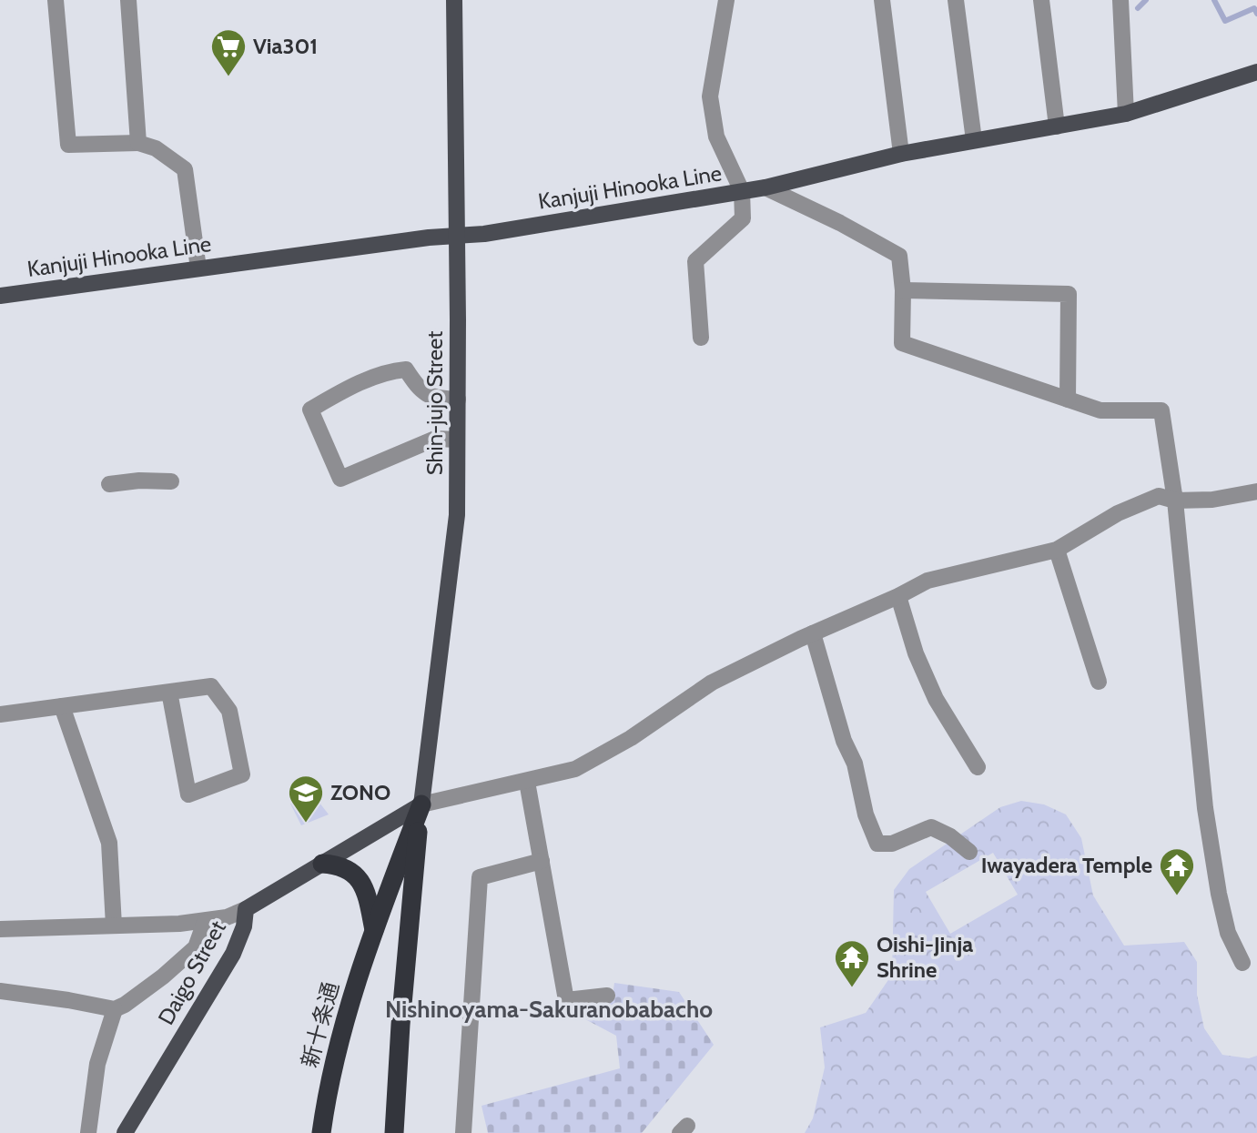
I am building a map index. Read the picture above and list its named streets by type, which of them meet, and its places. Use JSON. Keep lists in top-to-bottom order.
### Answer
{
  "streets": {
    "highway": ["新十条通"],
    "main road": ["Kanjuji Hinooka Line", "Shin-jujo Street", "Daigo Street"]
  },
  "crossings": [
    ["Kanjuji Hinooka Line", "Shin-jujo Street"],
    ["Shin-jujo Street", "Daigo Street"],
    ["Shin-jujo Street", "新十条通"],
    ["Daigo Street", "新十条通"]
  ],
  "districts": ["Nishinoyama-Sakuranobabacho"],
  "places": {
    "supermarket": ["Via301"],
    "school or university": ["ZONO"],
    "temple": ["Iwayadera Temple", "Oishi-Jinja Shrine"]
  }
}
